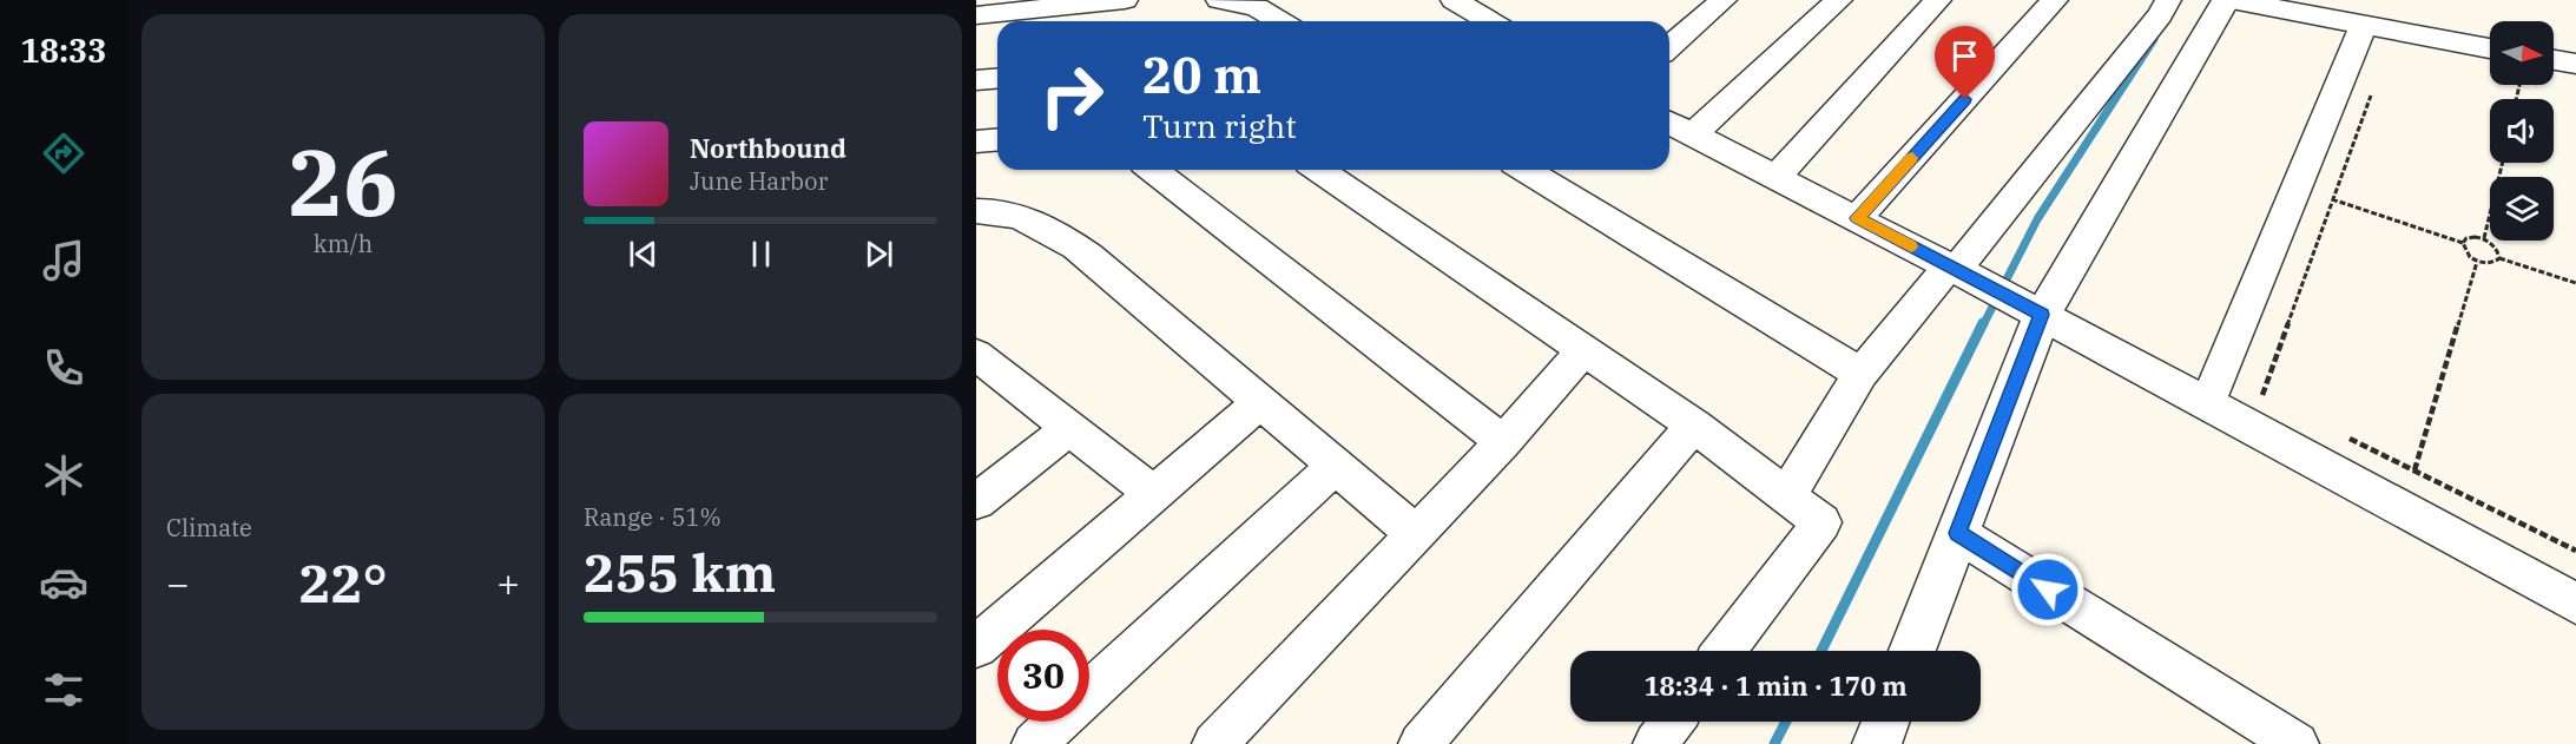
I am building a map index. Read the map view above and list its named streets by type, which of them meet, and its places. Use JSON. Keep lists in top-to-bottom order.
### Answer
{
  "north": "right",
  "page": {
    "tabs": "18:33",
    "tile": [
      ["26", "km/h"],
      "Climate",
      ["Range · 51%", "255 km"]
    ],
    "turn": ["20 m", "Turn right"],
    "song": ["Northbound", "June Harbor"],
    "heat": ["−", "22°", "+"],
    "limit": "30",
    "trip": "18:34 · 1 min · 170 m"
  }
}
